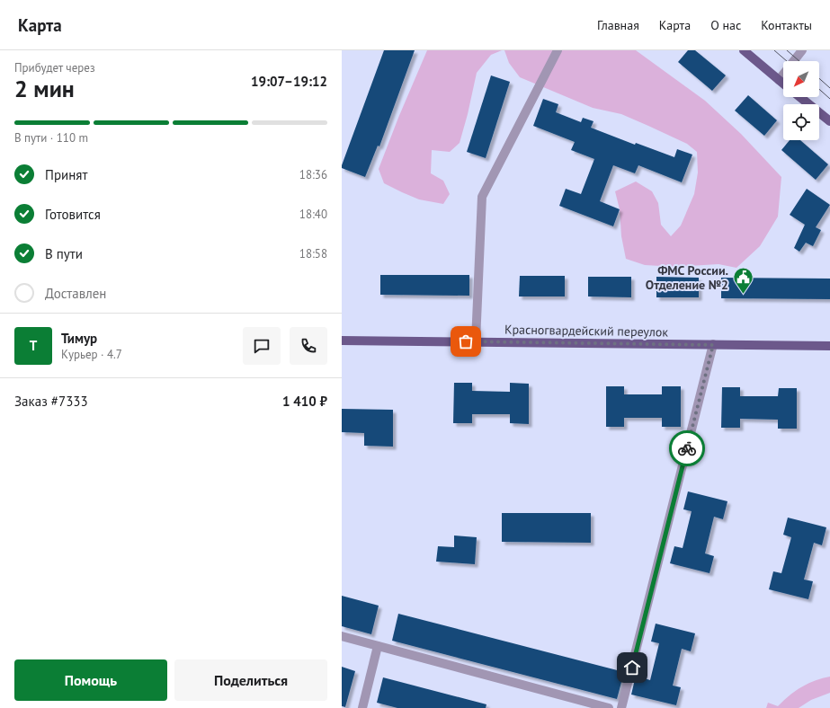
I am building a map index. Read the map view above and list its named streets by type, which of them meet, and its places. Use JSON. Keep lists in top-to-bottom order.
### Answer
{
  "streets": {
    "main road": ["Красногвардейский переулок"]
  },
  "places": {
    "public building": ["ФМС России. Отделение №2"]
  },
  "north": "bottom left",
  "page": {
    "header": "Карта",
    "nav": [
      "Главная",
      "Карта",
      "О нас",
      "Контакты"
    ],
    "heading": ["2 мин", "Прибудет через", "19:07–19:12"],
    "panel": [
      "Тимур",
      "Курьер · 4.7",
      "Заказ #7333",
      "1 410 ₽"
    ],
    "bar": "В пути · 110 m",
    "list": [
      ["Принят", "18:36"],
      ["Готовится", "18:40"],
      ["В пути", "18:58"],
      "Доставлен"
    ],
    "round": "Т",
    "buttons": ["Помощь", "Поделиться"]
  }
}
